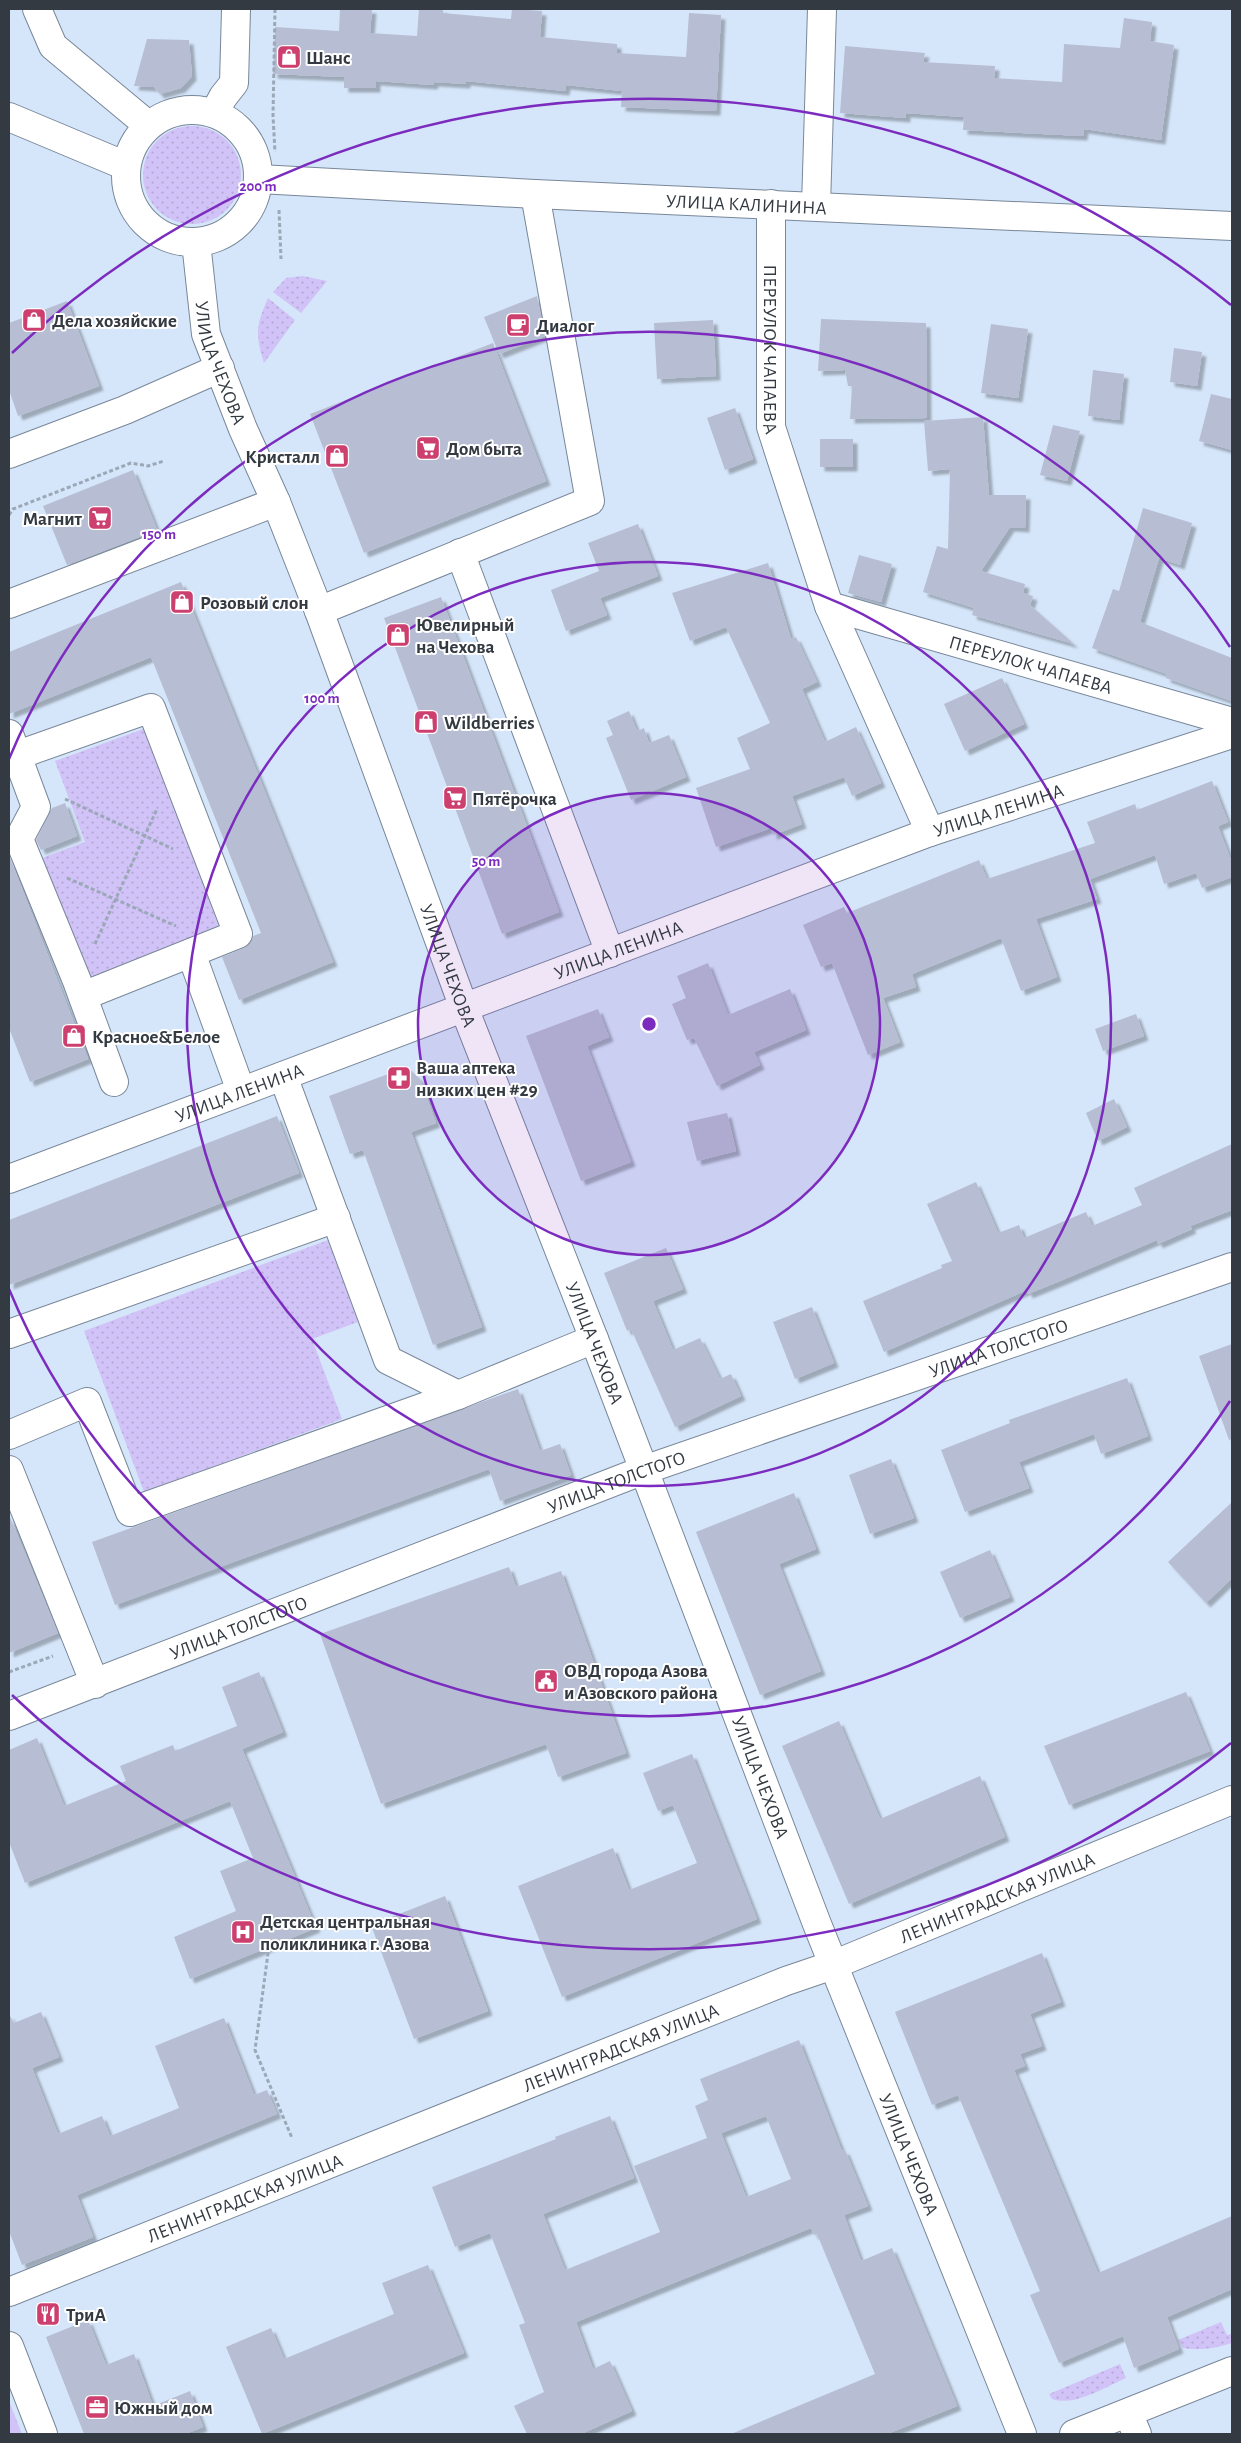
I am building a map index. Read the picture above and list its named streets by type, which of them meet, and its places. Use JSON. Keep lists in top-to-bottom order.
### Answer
{
  "streets": {
    "street": [
      "УЛИЦА КАЛИНИНА",
      "ПЕРЕУЛОК ЧАПАЕВА",
      "УЛИЦА ЧЕХОВА",
      "УЛИЦА ЛЕНИНА",
      "УЛИЦА ТОЛСТОГО",
      "ЛЕНИНГРАДСКАЯ УЛИЦА"
    ]
  },
  "crossings": [
    ["УЛИЦА КАЛИНИНА", "ПЕРЕУЛОК ЧАПАЕВА"],
    ["УЛИЦА КАЛИНИНА", "УЛИЦА ЧЕХОВА"],
    ["ПЕРЕУЛОК ЧАПАЕВА", "УЛИЦА ЛЕНИНА"],
    ["УЛИЦА ЧЕХОВА", "УЛИЦА ЛЕНИНА"],
    ["УЛИЦА ЧЕХОВА", "УЛИЦА ТОЛСТОГО"],
    ["УЛИЦА ЧЕХОВА", "ЛЕНИНГРАДСКАЯ УЛИЦА"]
  ],
  "places": {
    "shop": [
      "Шанс",
      "Дела хозяйские",
      "Кристалл",
      "Розовый слон",
      "Ювелирный на Чехова",
      "Wildberries",
      "Красное&Белое"
    ],
    "cafe": ["Диалог"],
    "supermarket": ["Дом быта", "Магнит", "Пятёрочка"],
    "pharmacy": ["Ваша аптека низких цен #29"],
    "public building": ["ОВД города Азова и Азовского района"],
    "hospital": ["Детская центральная поликлиника г. Азова"],
    "restaurant": ["ТриА"],
    "office": ["Южный дом"]
  },
  "rings": [
    "200 m",
    "150 m",
    "100 m",
    "50 m"
  ]
}
